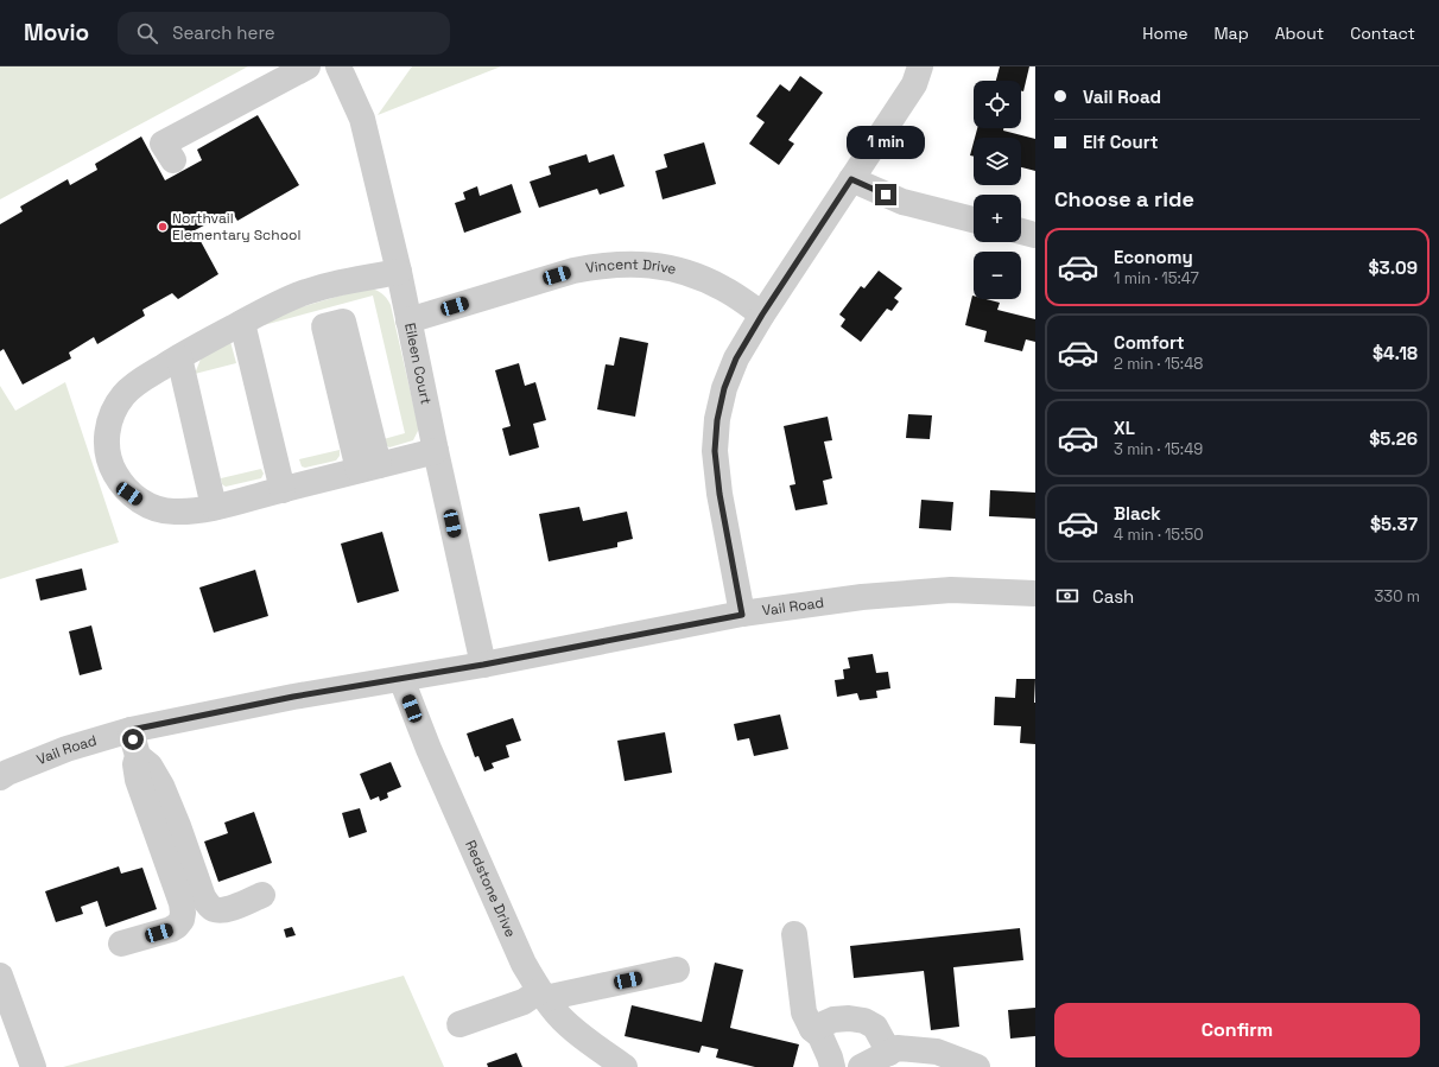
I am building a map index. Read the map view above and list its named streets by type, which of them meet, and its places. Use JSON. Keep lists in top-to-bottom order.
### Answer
{
  "streets": {
    "street": [
      "Vincent Drive",
      "Eileen Court",
      "Vail Road",
      "Redstone Drive"
    ]
  },
  "crossings": [
    ["Vincent Drive", "Eileen Court"],
    ["Eileen Court", "Vail Road"],
    ["Vail Road", "Redstone Drive"]
  ],
  "places": ["Northvail Elementary School"],
  "page": {
    "header": "Movio",
    "search": "Search here",
    "nav": [
      "Home",
      "Map",
      "About",
      "Contact"
    ],
    "banner": ["Vail Road", "Elf Court"],
    "map_buttons": ["+", "−"],
    "bubble": "1 min",
    "heading": "Choose a ride",
    "list": [
      {
        "name": "Economy",
        "note": "1 min · 15:47",
        "value": "$3.09"
      },
      {
        "name": "Comfort",
        "note": "2 min · 15:48",
        "value": "$4.18"
      },
      {
        "name": "XL",
        "note": "3 min · 15:49",
        "value": "$5.26"
      },
      {
        "name": "Black",
        "note": "4 min · 15:50",
        "value": "$5.37"
      }
    ],
    "pay": ["Cash", "330 m"],
    "buttons": "Confirm"
  }
}
